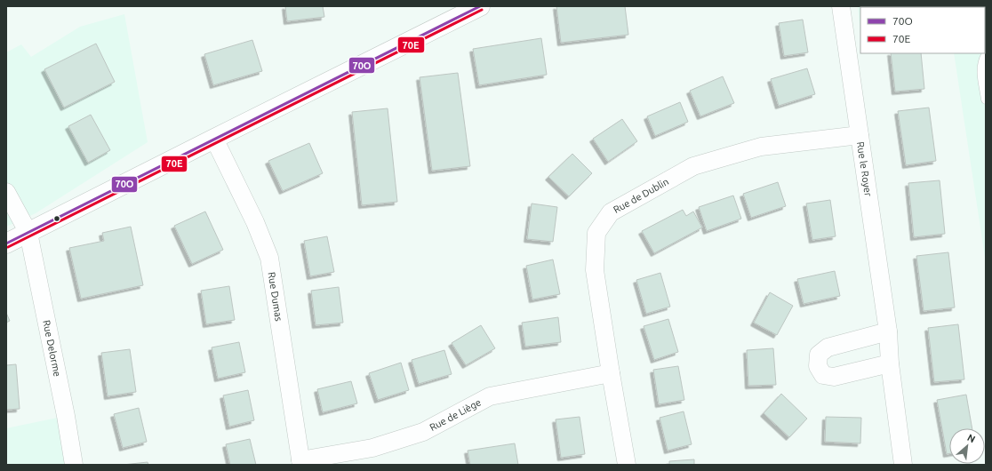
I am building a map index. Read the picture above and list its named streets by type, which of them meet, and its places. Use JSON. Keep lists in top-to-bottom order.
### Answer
{
  "streets": {
    "street": [
      "Rue le Royer",
      "Rue de Dublin",
      "Rue Dumas",
      "Rue Delorme",
      "Rue de Liège"
    ]
  },
  "crossings": [
    ["Rue le Royer", "Rue de Dublin"],
    ["Rue de Dublin", "Rue de Liège"],
    ["Rue Dumas", "Rue de Liège"]
  ],
  "lines": ["transit line 70O", "transit line 70E"],
  "legend": ["70O", "70E"],
  "north": "top right"
}
